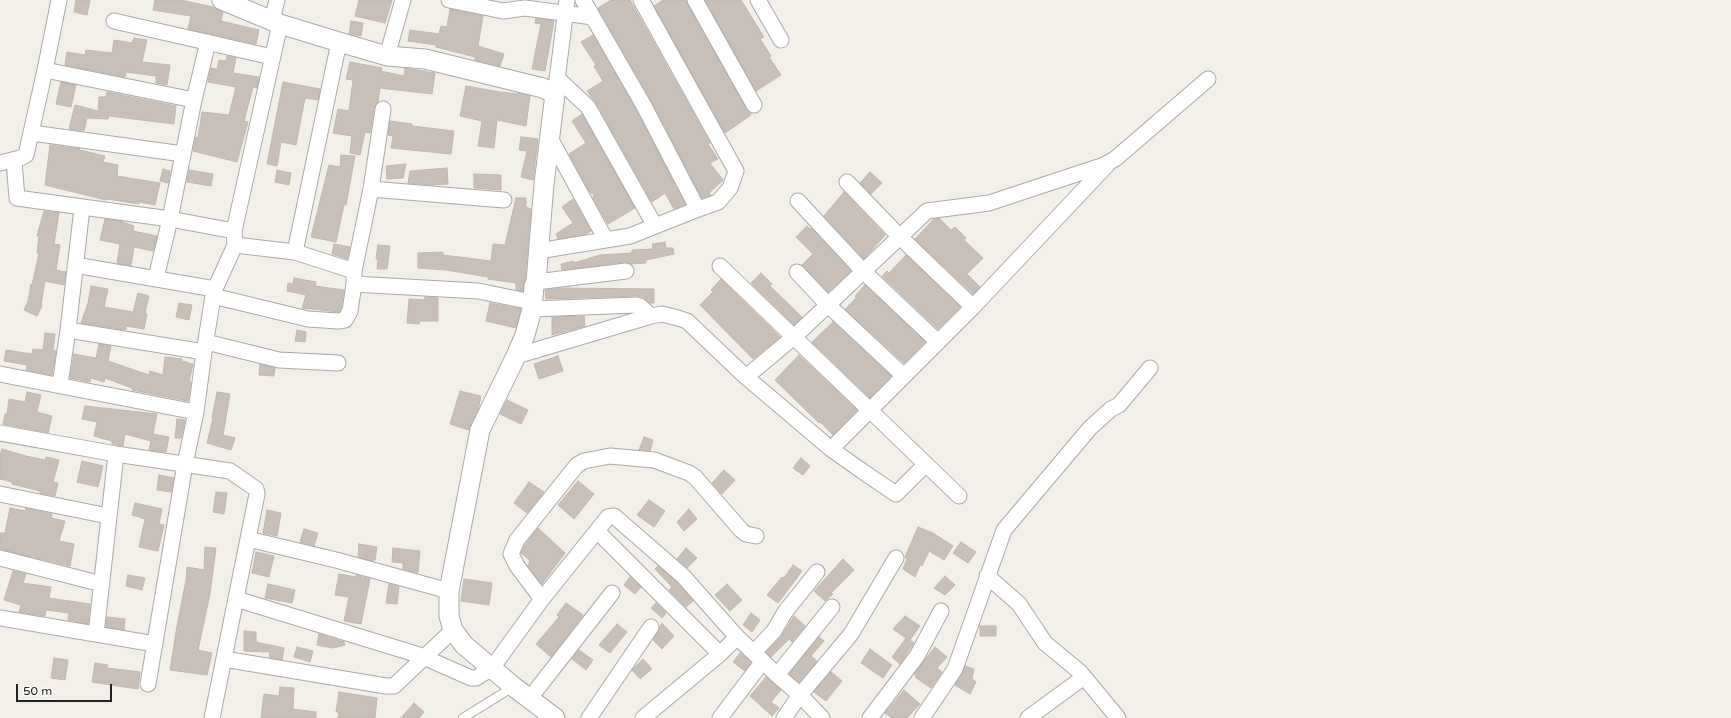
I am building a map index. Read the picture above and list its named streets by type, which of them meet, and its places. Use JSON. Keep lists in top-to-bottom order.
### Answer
{
  "scale_bar": "50 m"
}
